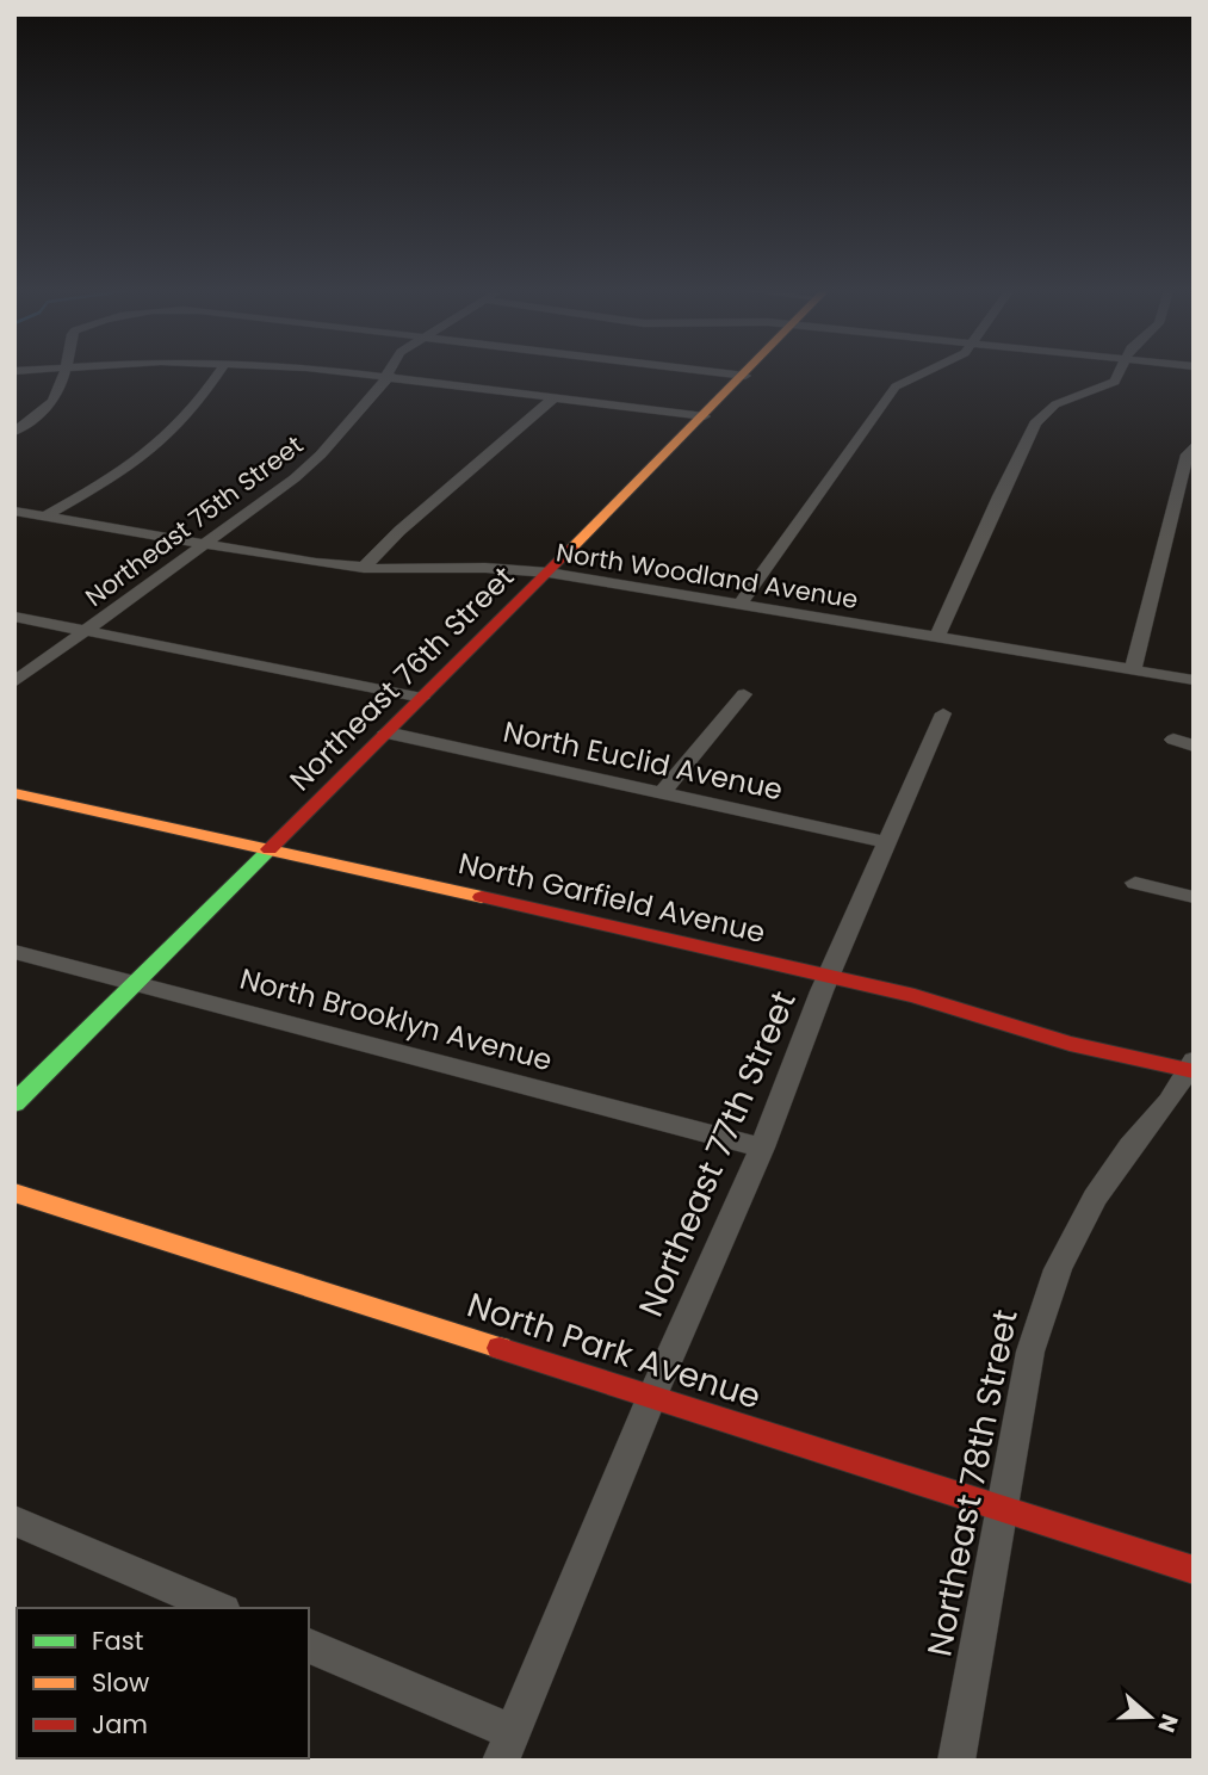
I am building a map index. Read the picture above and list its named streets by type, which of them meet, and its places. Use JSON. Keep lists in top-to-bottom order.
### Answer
{
  "streets": {
    "street": [
      "Northeast 75th Street",
      "North Woodland Avenue",
      "Northeast 76th Street",
      "North Euclid Avenue",
      "North Garfield Avenue",
      "North Brooklyn Avenue",
      "Northeast 77th Street",
      "North Park Avenue",
      "Northeast 78th Street"
    ]
  },
  "crossings": [
    ["Northeast 75th Street", "North Woodland Avenue"],
    ["North Woodland Avenue", "Northeast 76th Street"],
    ["Northeast 76th Street", "North Euclid Avenue"],
    ["Northeast 76th Street", "North Garfield Avenue"],
    ["Northeast 76th Street", "North Brooklyn Avenue"],
    ["North Euclid Avenue", "Northeast 77th Street"],
    ["North Garfield Avenue", "Northeast 77th Street"],
    ["North Garfield Avenue", "Northeast 78th Street"],
    ["North Brooklyn Avenue", "Northeast 77th Street"],
    ["Northeast 77th Street", "North Park Avenue"],
    ["North Park Avenue", "Northeast 78th Street"]
  ],
  "legend": ["Fast", "Slow", "Jam"],
  "north": "right"
}
